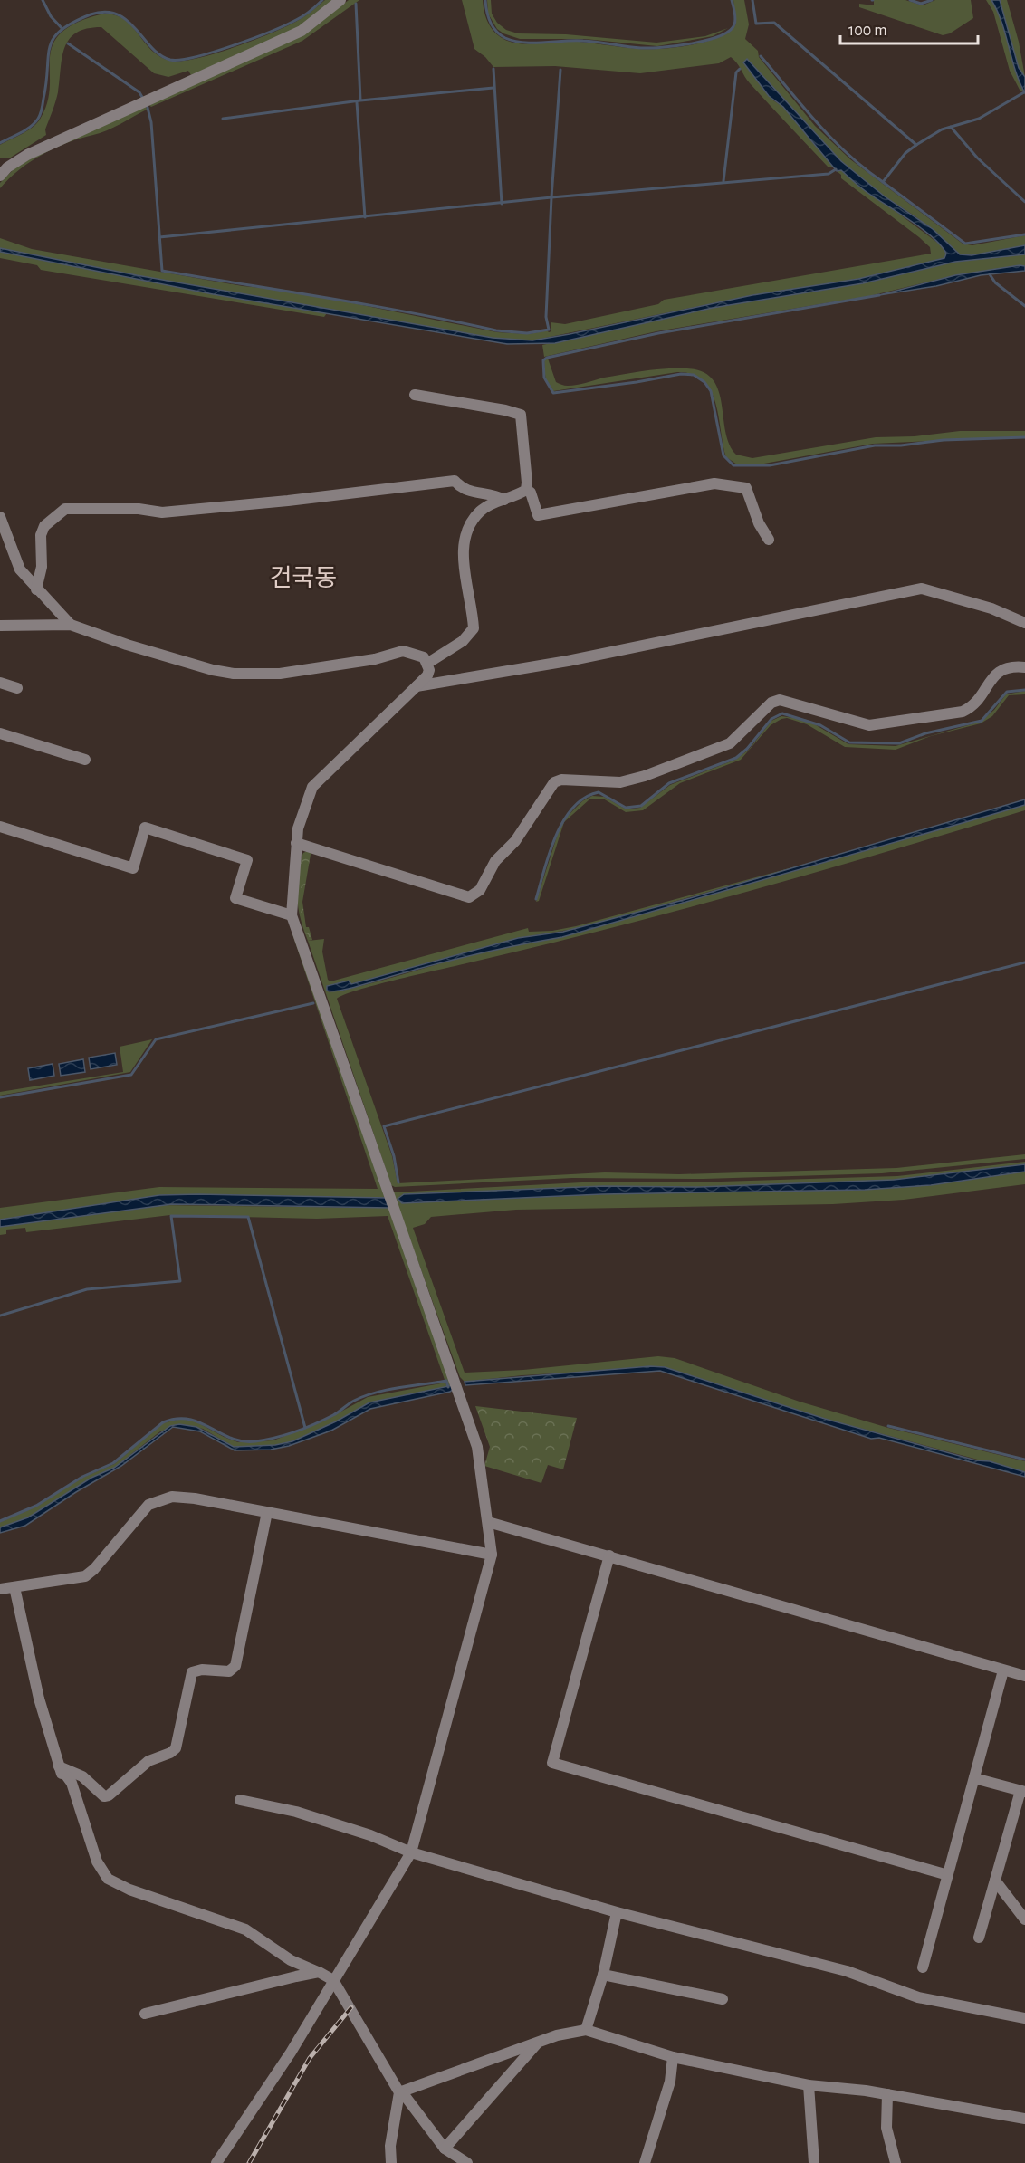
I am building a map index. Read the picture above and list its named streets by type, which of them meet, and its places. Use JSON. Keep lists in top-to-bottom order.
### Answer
{
  "districts": ["건국동"],
  "scale_bar": "100 m"
}
